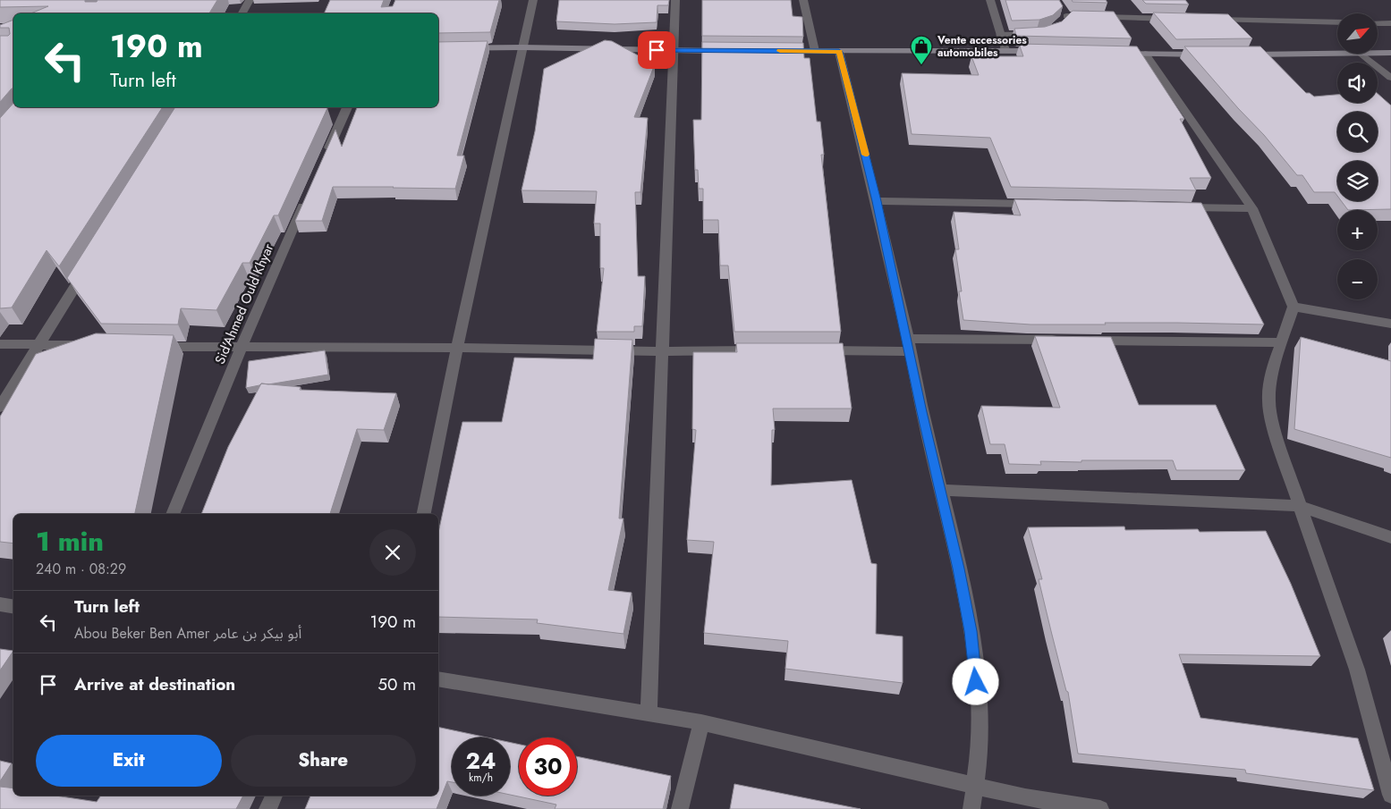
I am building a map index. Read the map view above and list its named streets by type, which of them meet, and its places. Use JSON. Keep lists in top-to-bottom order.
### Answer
{
  "streets": {
    "street": ["Sid'Ahmed Ould Khyar"]
  },
  "places": {
    "shop": ["Vente accessories automobiles"]
  },
  "north": "top right",
  "page": {
    "map_buttons": ["+", "−"],
    "turn": ["190 m", "Turn left"],
    "heading": ["1 min", "240 m · 08:29"],
    "list": [
      {
        "name": "Turn left",
        "note": "Abou Beker Ben Amer أبو بيكر بن عامر",
        "value": "190 m"
      },
      {
        "name": "Arrive at destination",
        "value": "50 m"
      }
    ],
    "buttons": ["Exit", "Share"],
    "speed": "24 km/h",
    "limit": "30"
  }
}
